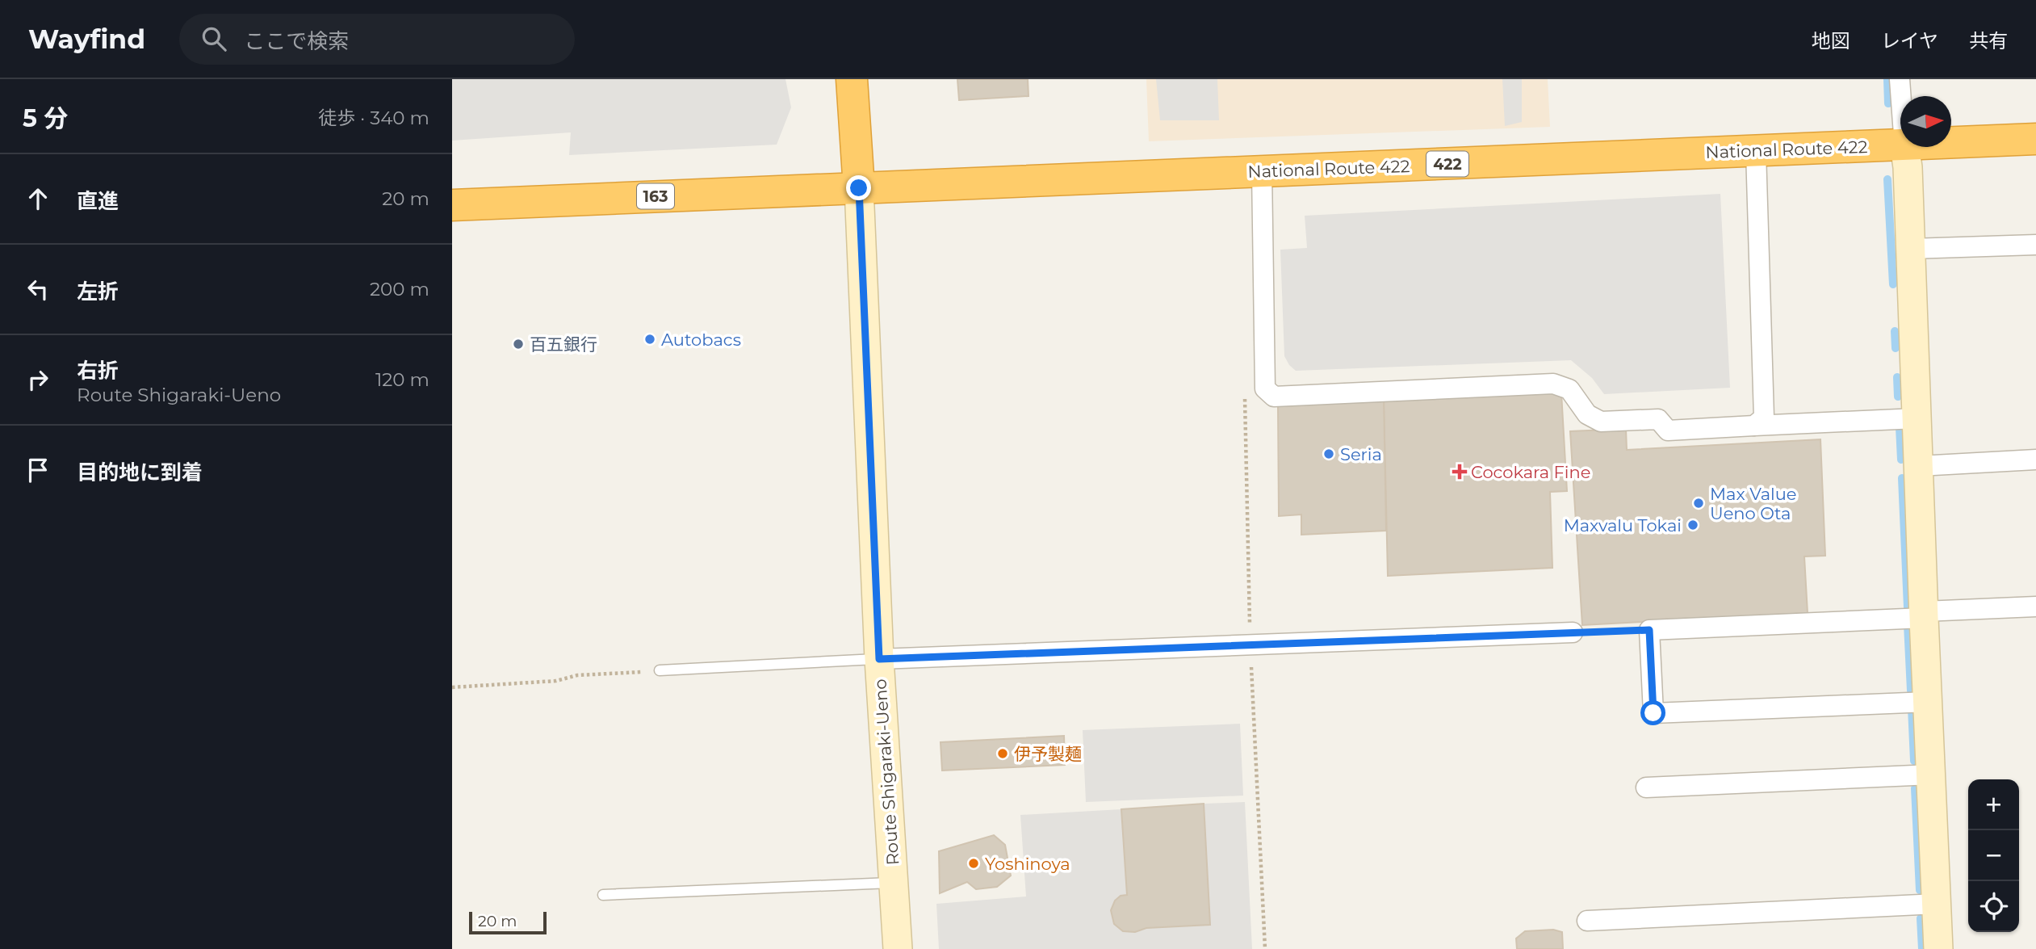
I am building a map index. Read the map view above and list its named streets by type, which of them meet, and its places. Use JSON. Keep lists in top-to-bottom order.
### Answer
{
  "streets": {
    "highway": ["National Route 422", "422", "163"],
    "street": ["Route Shigaraki-Ueno"]
  },
  "crossings": [
    ["National Route 422", "163"],
    ["National Route 422", "Route Shigaraki-Ueno"],
    ["163", "Route Shigaraki-Ueno"]
  ],
  "places": {
    "other": [
      "Autobacs",
      "百五銀行",
      "Seria",
      "Max Value Ueno Ota",
      "Maxvalu Tokai",
      "伊予製麺",
      "Yoshinoya"
    ],
    "health": ["Cocokara Fine"]
  },
  "scale_bar": "20 m",
  "north": "right",
  "page": {
    "header": "Wayfind",
    "search": "ここで検索",
    "nav": ["地図", "レイヤ", "共有"],
    "heading": ["5 分", "徒歩 · 340 m"],
    "list": [
      ["直進", "20 m"],
      ["左折", "200 m"],
      ["右折", "Route Shigaraki-Ueno", "120 m"],
      "目的地に到着"
    ],
    "map_buttons": ["+", "−"],
    "scale": "20 m"
  }
}
